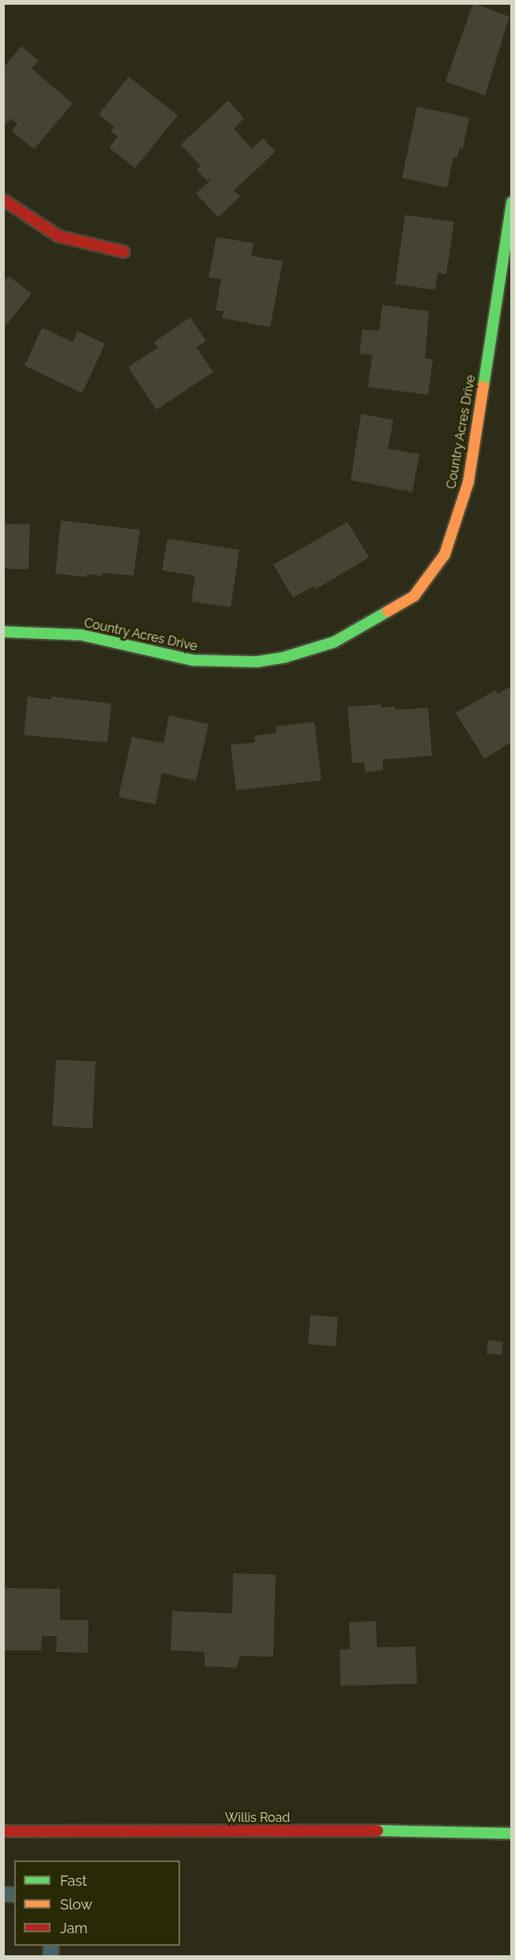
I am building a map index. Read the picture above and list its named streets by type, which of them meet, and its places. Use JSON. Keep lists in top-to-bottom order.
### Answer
{
  "streets": {
    "street": ["Country Acres Drive", "Willis Road"]
  },
  "legend": ["Fast", "Slow", "Jam"]
}
